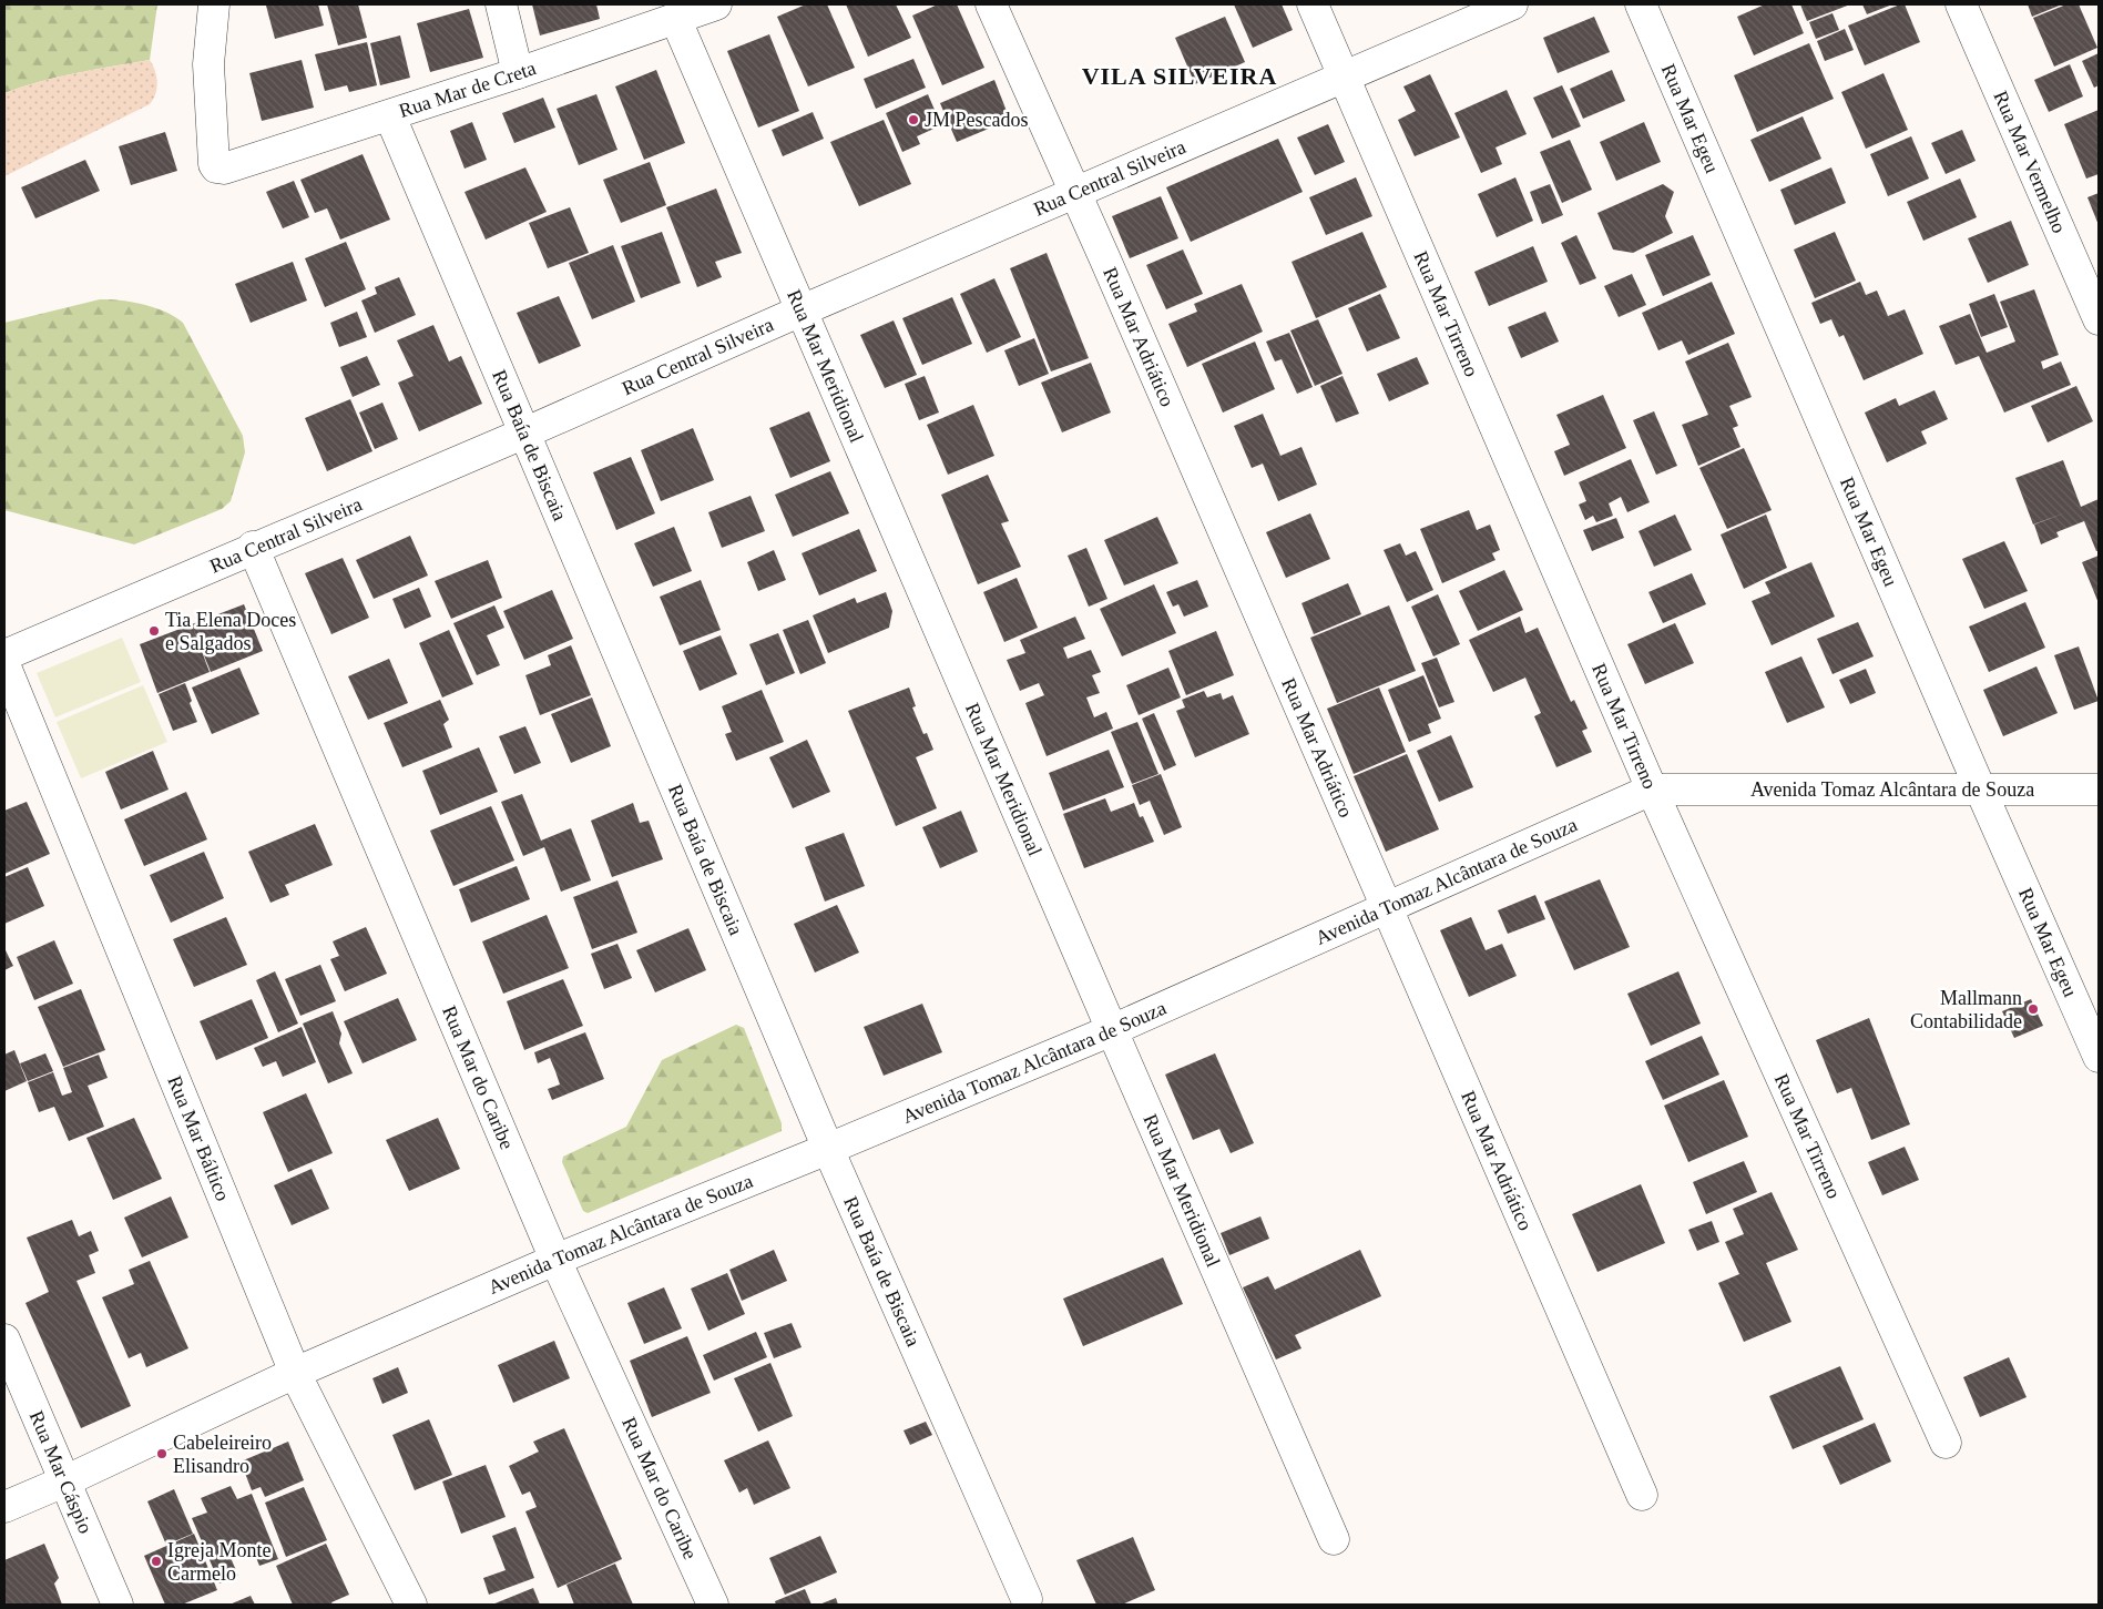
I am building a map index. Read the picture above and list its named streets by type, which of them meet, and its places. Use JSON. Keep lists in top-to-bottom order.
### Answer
{
  "streets": {
    "street": [
      "Rua Mar de Creta",
      "Rua Mar Egeu",
      "Rua Mar Vermelho",
      "Rua Central Silveira",
      "Rua Mar Tirreno",
      "Rua Mar Adriático",
      "Rua Mar Meridional",
      "Rua Baía de Biscaia",
      "Avenida Tomaz Alcântara de Souza",
      "Rua Mar do Caribe",
      "Rua Mar Báltico",
      "Rua Mar Cáspio"
    ]
  },
  "crossings": [
    ["Rua Mar de Creta", "Rua Mar Meridional"],
    ["Rua Mar de Creta", "Rua Baía de Biscaia"],
    ["Rua Mar Egeu", "Avenida Tomaz Alcântara de Souza"],
    ["Rua Central Silveira", "Rua Mar Tirreno"],
    ["Rua Central Silveira", "Rua Mar Adriático"],
    ["Rua Central Silveira", "Rua Mar Meridional"],
    ["Rua Central Silveira", "Rua Baía de Biscaia"],
    ["Rua Central Silveira", "Rua Mar do Caribe"],
    ["Rua Mar Tirreno", "Avenida Tomaz Alcântara de Souza"],
    ["Rua Mar Adriático", "Avenida Tomaz Alcântara de Souza"],
    ["Rua Mar Meridional", "Avenida Tomaz Alcântara de Souza"],
    ["Rua Baía de Biscaia", "Avenida Tomaz Alcântara de Souza"],
    ["Avenida Tomaz Alcântara de Souza", "Rua Mar do Caribe"],
    ["Avenida Tomaz Alcântara de Souza", "Rua Mar Báltico"],
    ["Avenida Tomaz Alcântara de Souza", "Rua Mar Cáspio"]
  ],
  "districts": ["VILA SILVEIRA"],
  "places": [
    "JM Pescados",
    "Tia Elena Doces e Salgados",
    "Mallmann Contabilidade",
    "Cabeleireiro Elisandro",
    "Igreja Monte Carmelo"
  ]
}
